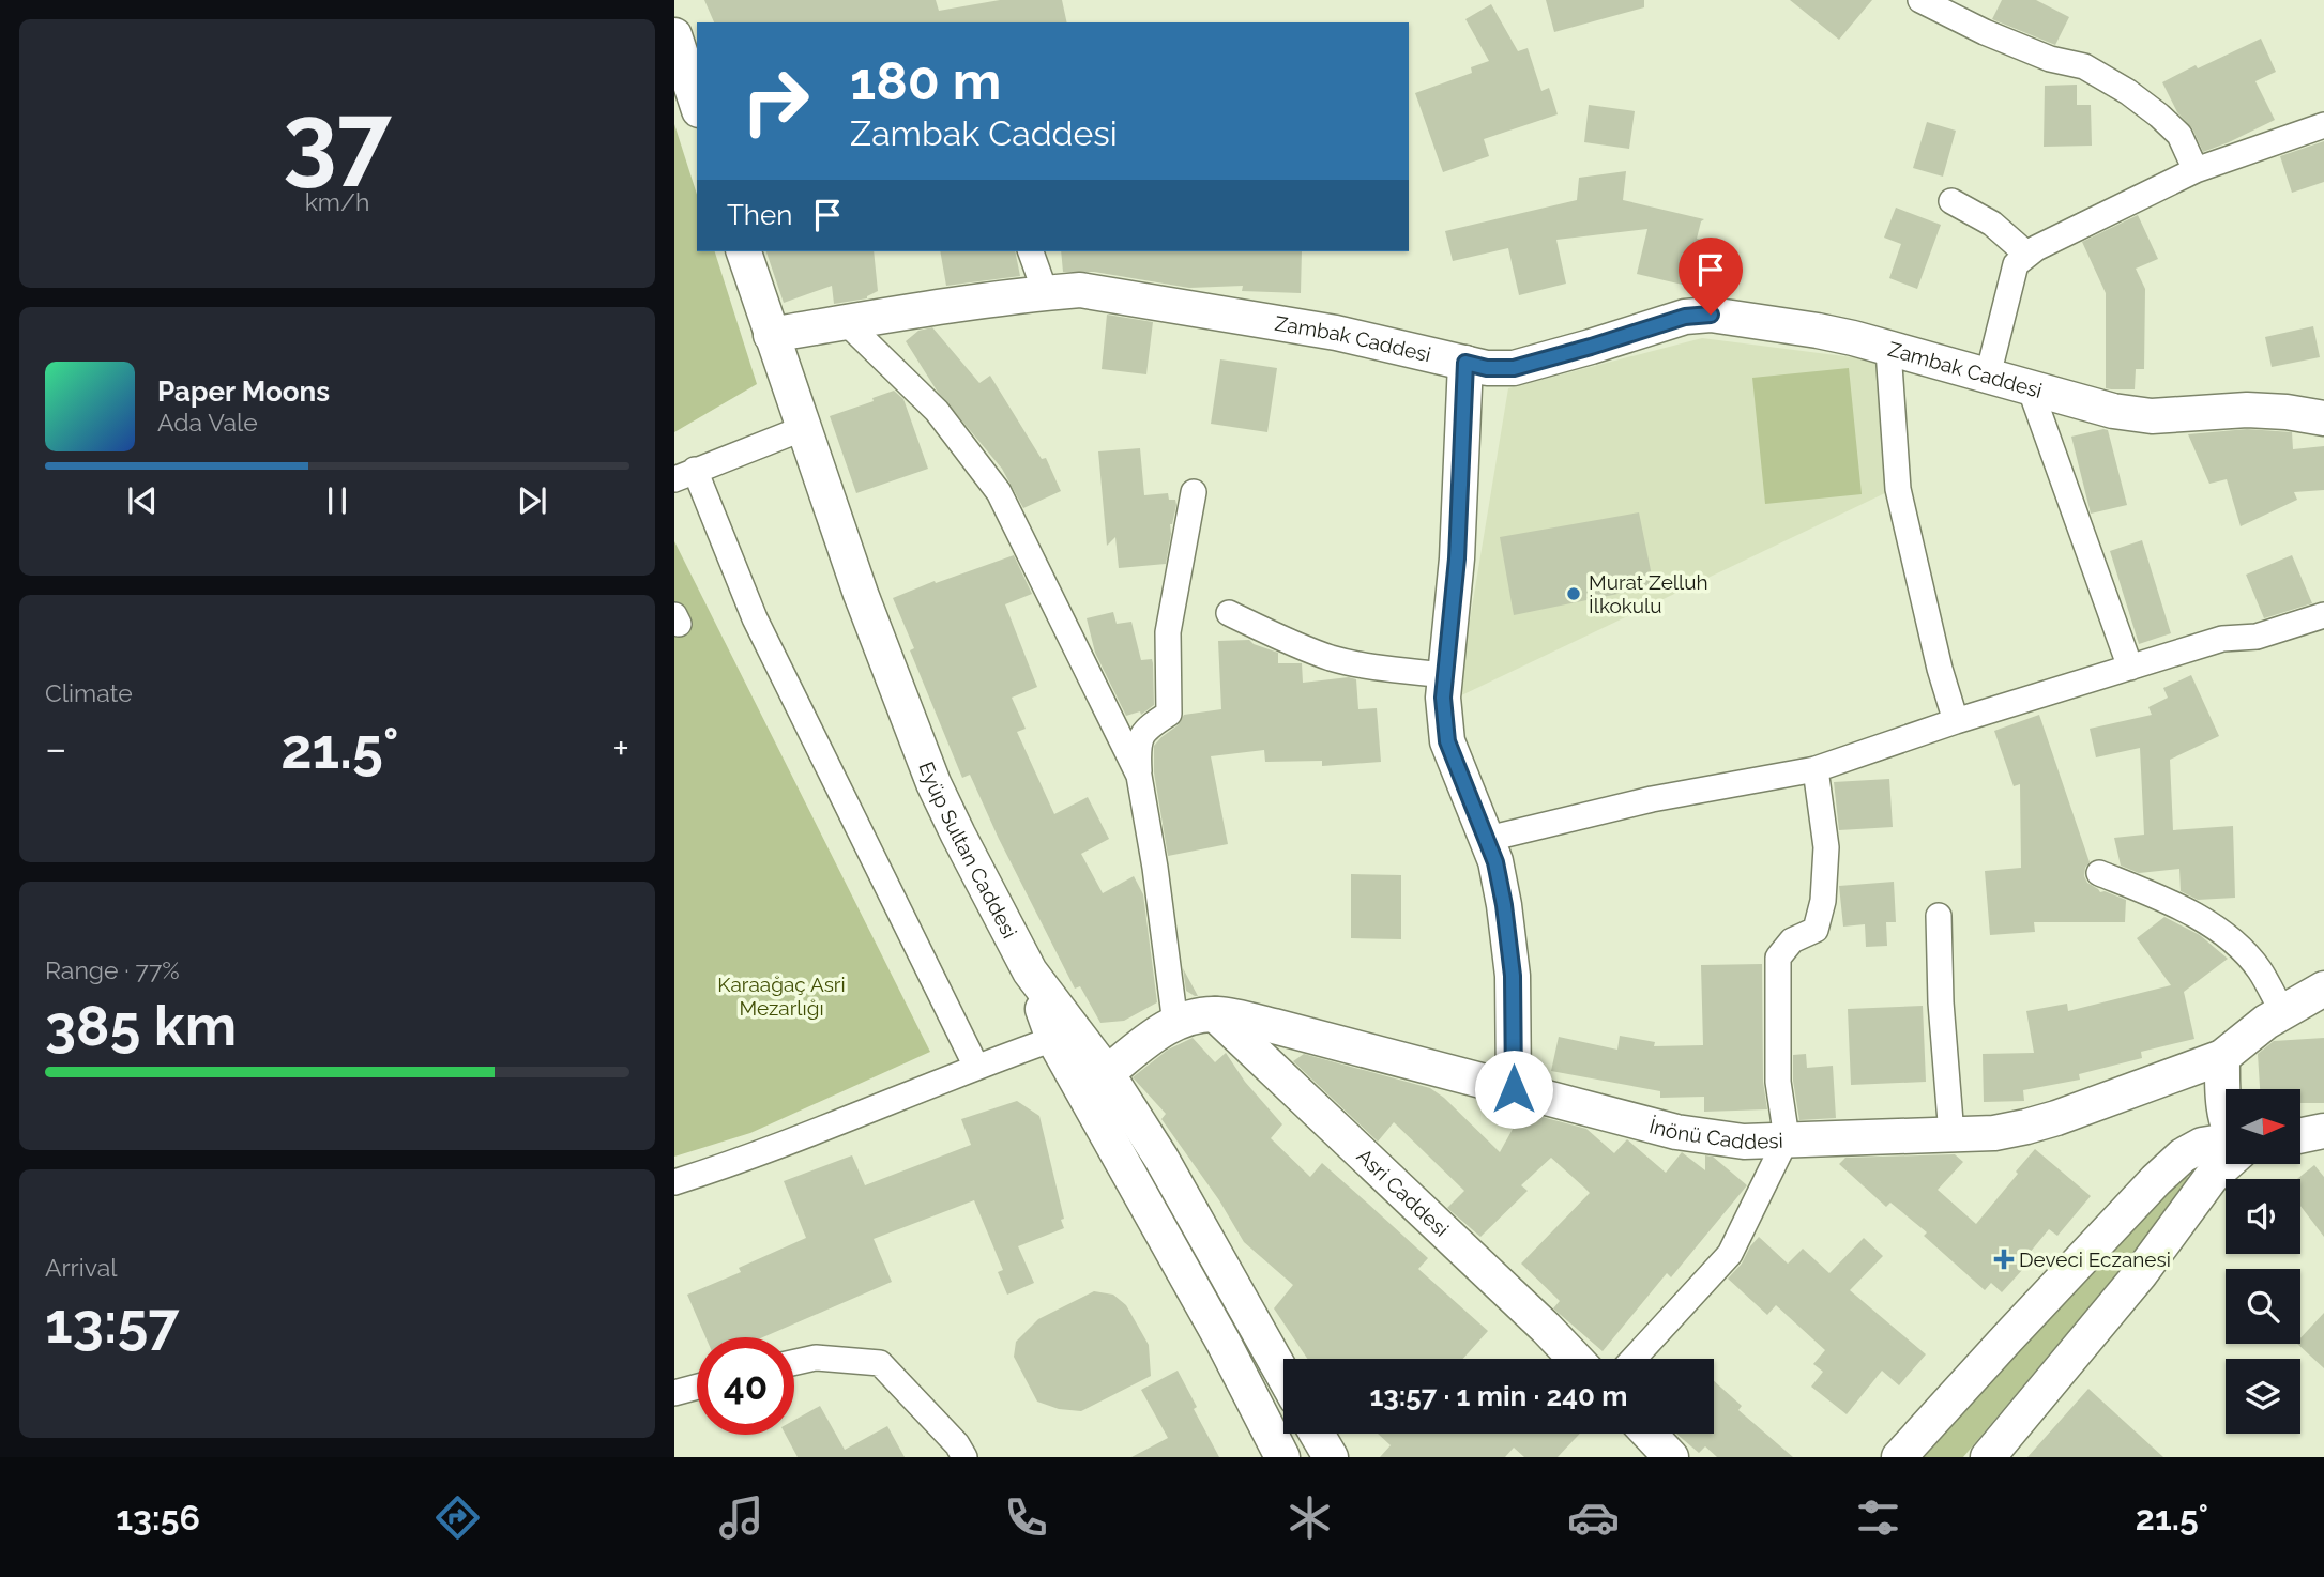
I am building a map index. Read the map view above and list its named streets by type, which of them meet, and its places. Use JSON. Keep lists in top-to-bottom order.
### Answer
{
  "streets": {
    "street": [
      "Zambak Caddesi",
      "Eyüp Sultan Caddesi",
      "İnönü Caddesi",
      "Asri Caddesi"
    ]
  },
  "crossings": [
    ["Zambak Caddesi", "Eyüp Sultan Caddesi"],
    ["Eyüp Sultan Caddesi", "İnönü Caddesi"],
    ["İnönü Caddesi", "Asri Caddesi"]
  ],
  "parks": ["Karaağaç Asri Mezarlığı"],
  "places": {
    "other": ["Murat Zelluh İlkokulu"],
    "health": ["Deveci Eczanesi"]
  },
  "north": "right",
  "page": {
    "tile": [
      ["37", "km/h"],
      "Climate",
      ["Range · 77%", "385 km"],
      ["Arrival", "13:57"]
    ],
    "turn": ["180 m", "Zambak Caddesi"],
    "then": "Then",
    "song": ["Paper Moons", "Ada Vale"],
    "heat": ["−", "21.5°", "+"],
    "limit": "40",
    "trip": "13:57 · 1 min · 240 m",
    "tabs": ["13:56", "21.5°"]
  }
}
